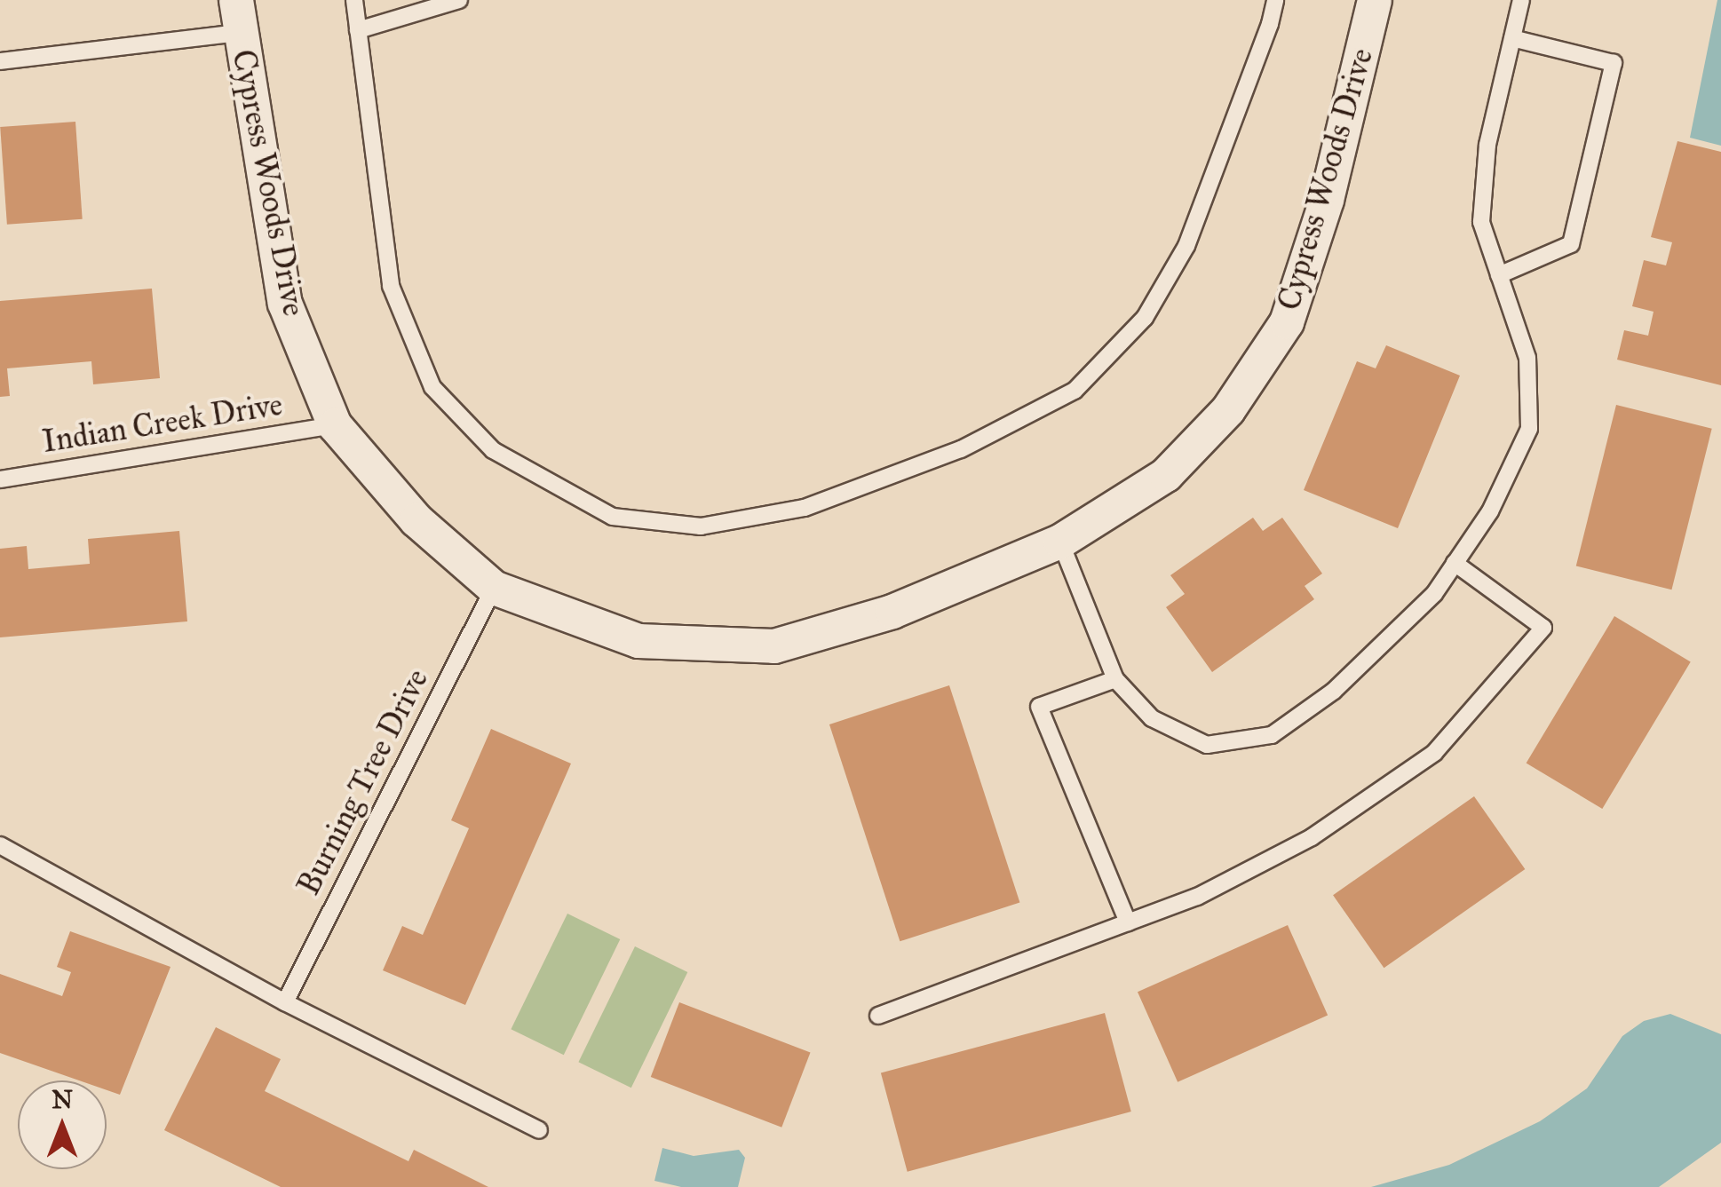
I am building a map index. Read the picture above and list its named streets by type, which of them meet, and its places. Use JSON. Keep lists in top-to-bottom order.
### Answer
{
  "streets": {
    "street": ["Cypress Woods Drive"],
    "lane": ["Indian Creek Drive", "Burning Tree Drive"]
  },
  "crossings": [
    ["Cypress Woods Drive", "Indian Creek Drive"],
    ["Cypress Woods Drive", "Burning Tree Drive"]
  ],
  "north": "top"
}
